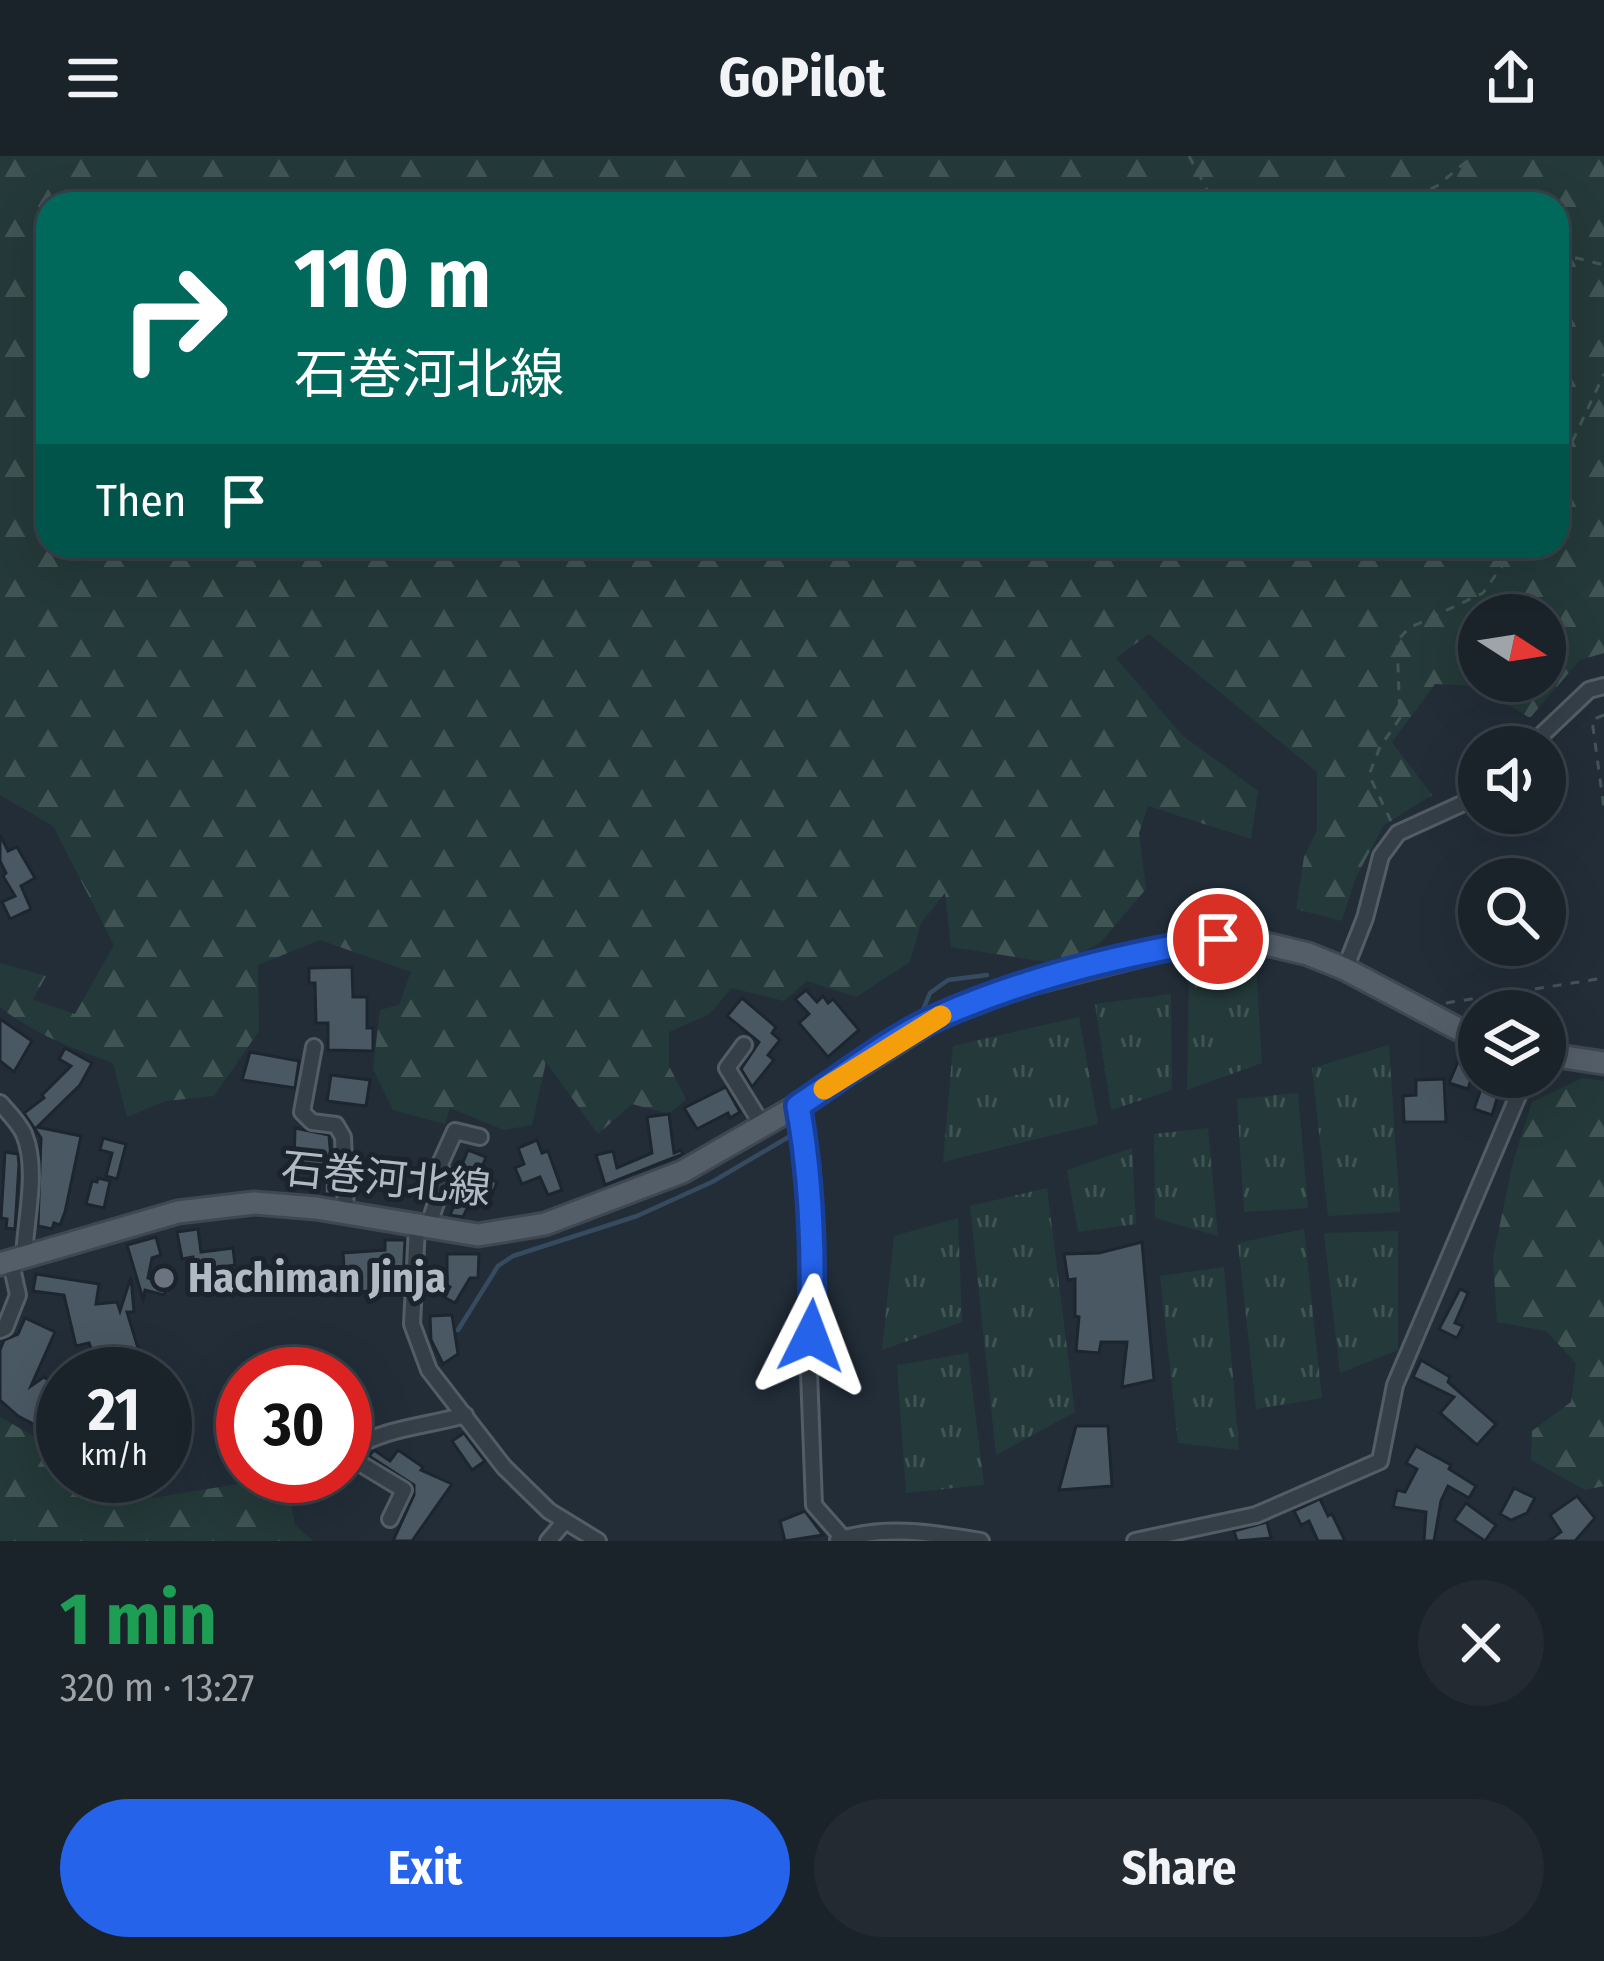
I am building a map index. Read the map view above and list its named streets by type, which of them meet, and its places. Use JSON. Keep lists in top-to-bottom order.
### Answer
{
  "streets": {
    "main road": ["石巻河北線"]
  },
  "places": ["Hachiman Jinja"],
  "north": "right",
  "page": {
    "header": "GoPilot",
    "turn": ["110 m", "石巻河北線"],
    "then": "Then",
    "speed": "21 km/h",
    "limit": "30",
    "heading": ["1 min", "320 m · 13:27"],
    "buttons": ["Exit", "Share"]
  }
}
